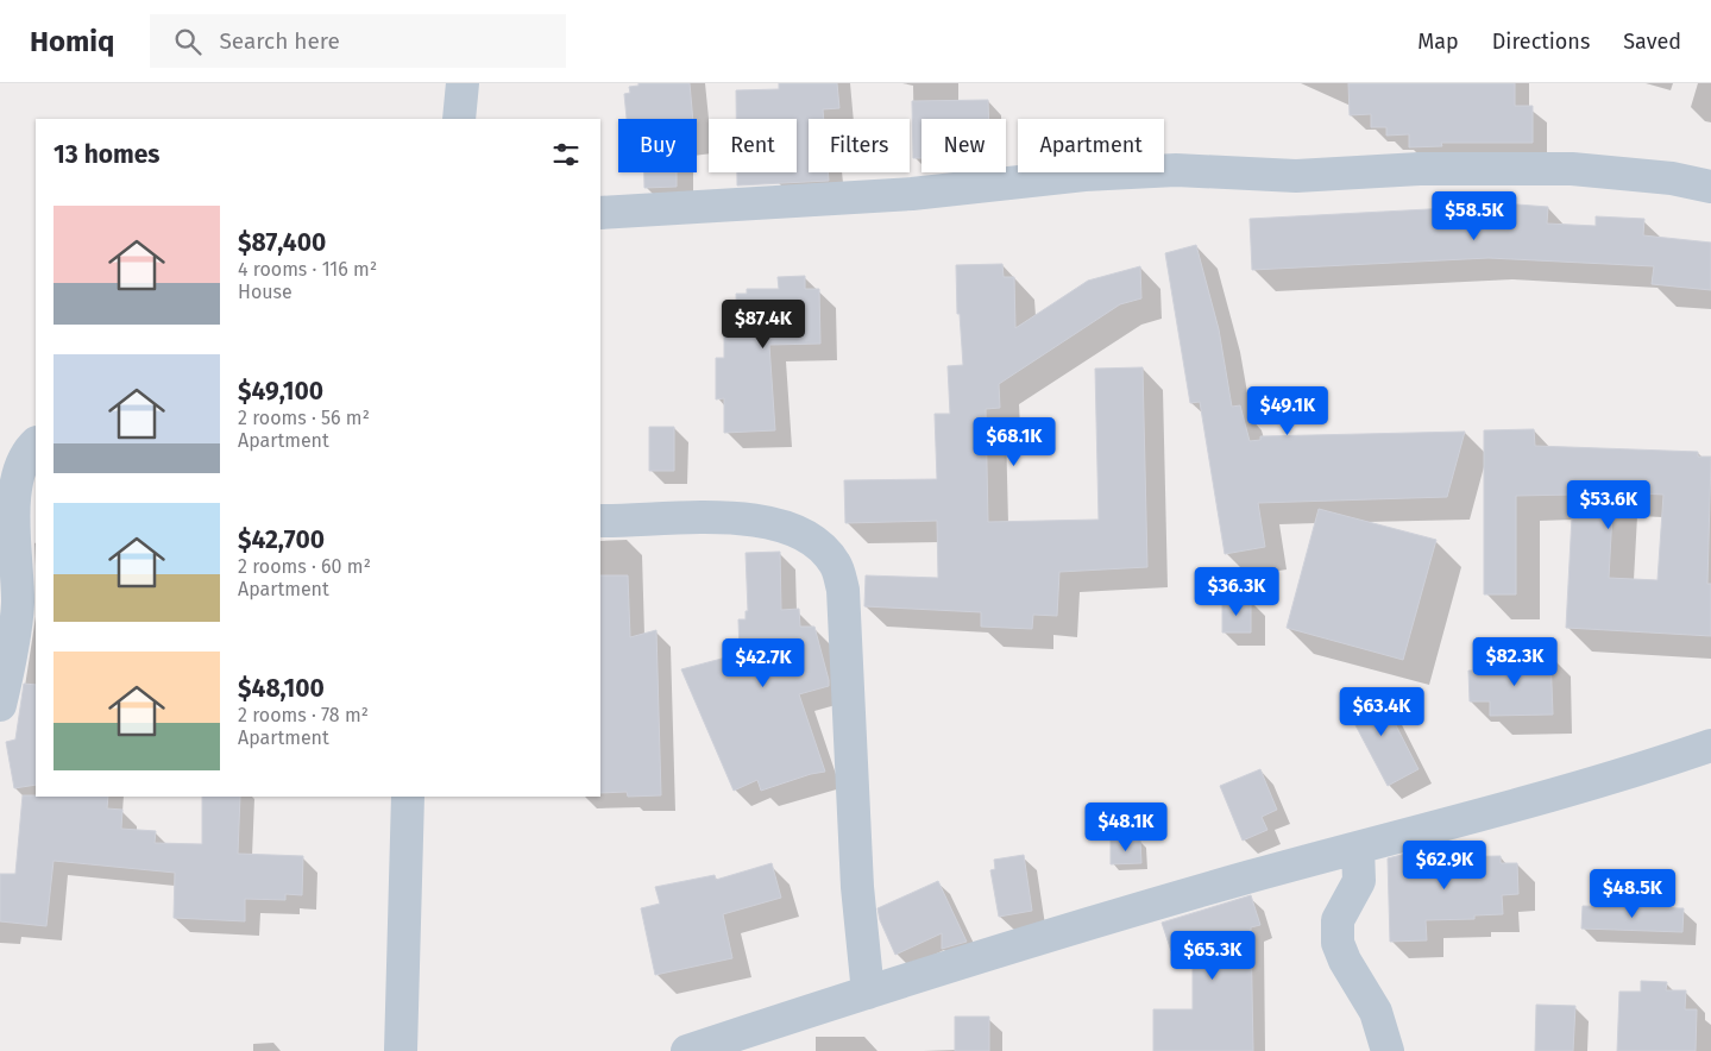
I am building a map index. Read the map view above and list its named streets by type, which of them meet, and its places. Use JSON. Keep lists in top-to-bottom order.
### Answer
{
  "page": {
    "header": "Homiq",
    "search": "Search here",
    "nav": ["Map", "Directions", "Saved"],
    "chip": [
      "Buy",
      "Rent",
      "Filters",
      "New",
      "Apartment"
    ],
    "heading": "13 homes",
    "list": [
      {
        "name": "$87,400",
        "note": "4 rooms · 116 m² · House"
      },
      {
        "name": "$49,100",
        "note": "2 rooms · 56 m² · Apartment"
      },
      {
        "name": "$42,700",
        "note": "2 rooms · 60 m² · Apartment"
      },
      {
        "name": "$48,100",
        "note": "2 rooms · 78 m² · Apartment"
      }
    ],
    "price": [
      "$58.5K",
      "$87.4K",
      "$49.1K",
      "$68.1K",
      "$53.6K",
      "$36.3K",
      "$82.3K",
      "$42.7K",
      "$63.4K",
      "$48.1K",
      "$62.9K",
      "$48.5K",
      "$65.3K"
    ]
  }
}
